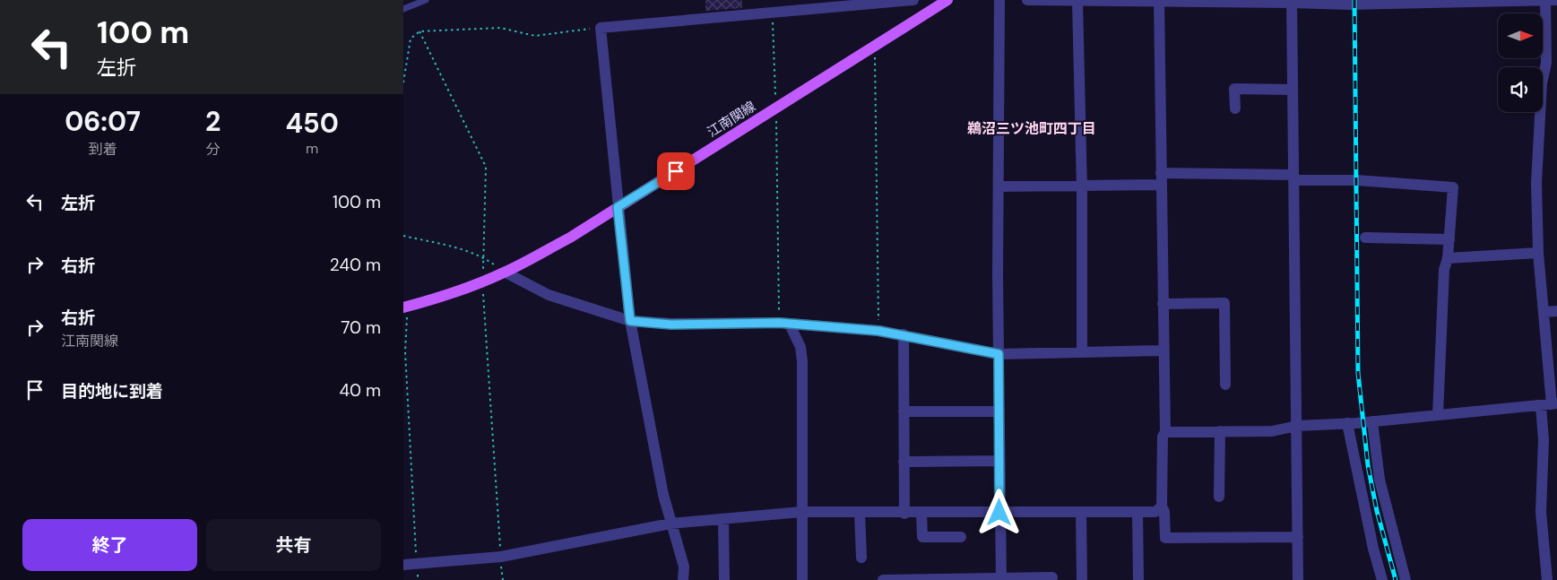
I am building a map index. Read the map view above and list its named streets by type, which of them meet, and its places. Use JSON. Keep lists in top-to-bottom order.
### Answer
{
  "streets": {
    "main road": ["江南関線"]
  },
  "districts": ["鵜沼三ツ池町四丁目"],
  "north": "right",
  "page": {
    "turn": ["100 m", "左折"],
    "eta": [
      "06:07",
      "到着",
      "2",
      "分",
      "450",
      "m"
    ],
    "list": [
      {
        "name": "左折",
        "value": "100 m"
      },
      {
        "name": "右折",
        "value": "240 m"
      },
      {
        "name": "右折",
        "note": "江南関線",
        "value": "70 m"
      },
      {
        "name": "目的地に到着",
        "value": "40 m"
      }
    ],
    "buttons": ["終了", "共有"]
  }
}
